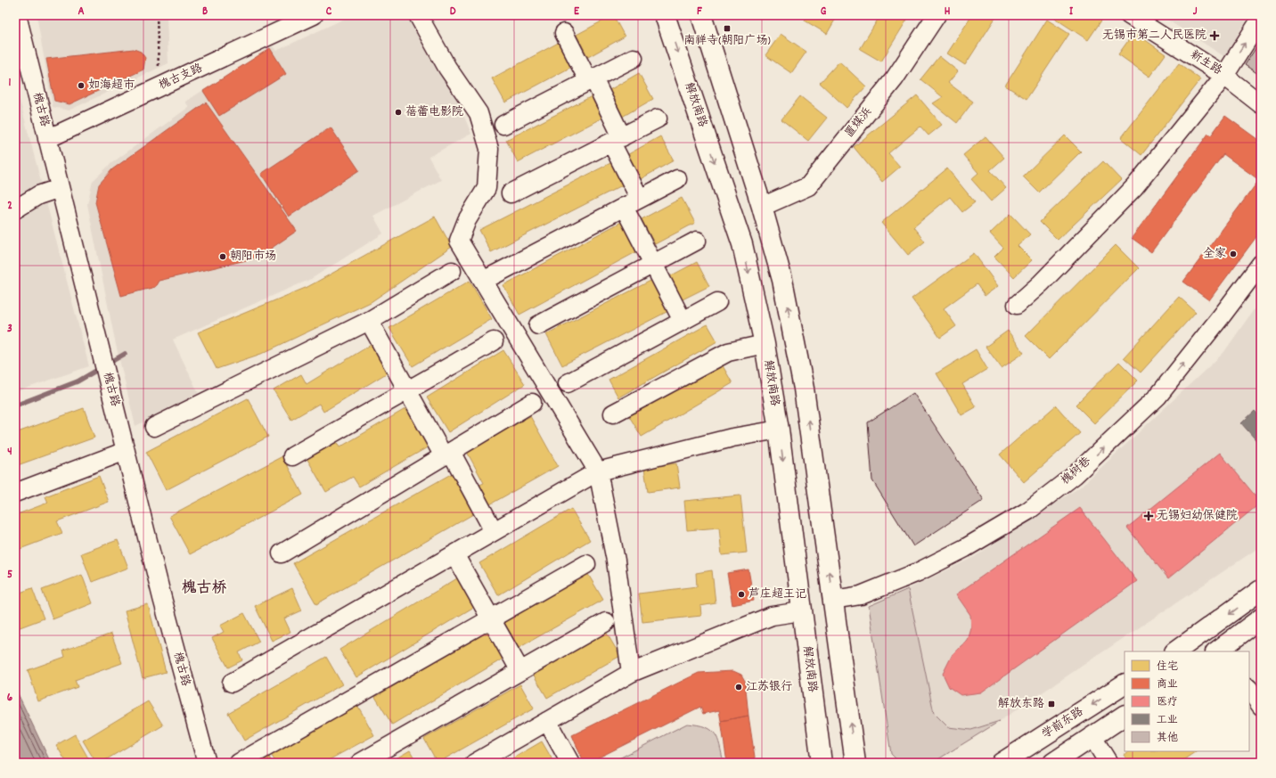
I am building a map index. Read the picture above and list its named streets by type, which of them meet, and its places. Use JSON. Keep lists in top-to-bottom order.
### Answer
{
  "streets": {
    "main road": ["解放南路", "学前东路"],
    "street": [
      "新生路",
      "槐古支路",
      "槐古路",
      "置煤浜",
      "槐树巷"
    ]
  },
  "crossings": [
    ["槐古支路", "槐古路"]
  ],
  "one_way": ["槐树巷"],
  "districts": ["槐古桥"],
  "places": {
    "transit": ["南禅寺(朝阳广场)", "解放东路"],
    "health": ["无锡市第二人民医院", "无锡妇幼保健院"],
    "other": [
      "如海超市",
      "蓓蕾电影院",
      "全家",
      "朝阳市场",
      "芦庄超王记",
      "江苏银行"
    ]
  },
  "legend": [
    "住宅",
    "商业",
    "医疗",
    "工业",
    "其他"
  ],
  "grid": {
    "columns": [
      "A",
      "B",
      "C",
      "D",
      "E",
      "F",
      "G",
      "H",
      "I",
      "J"
    ],
    "rows": [
      "1",
      "2",
      "3",
      "4",
      "5",
      "6"
    ]
  }
}
